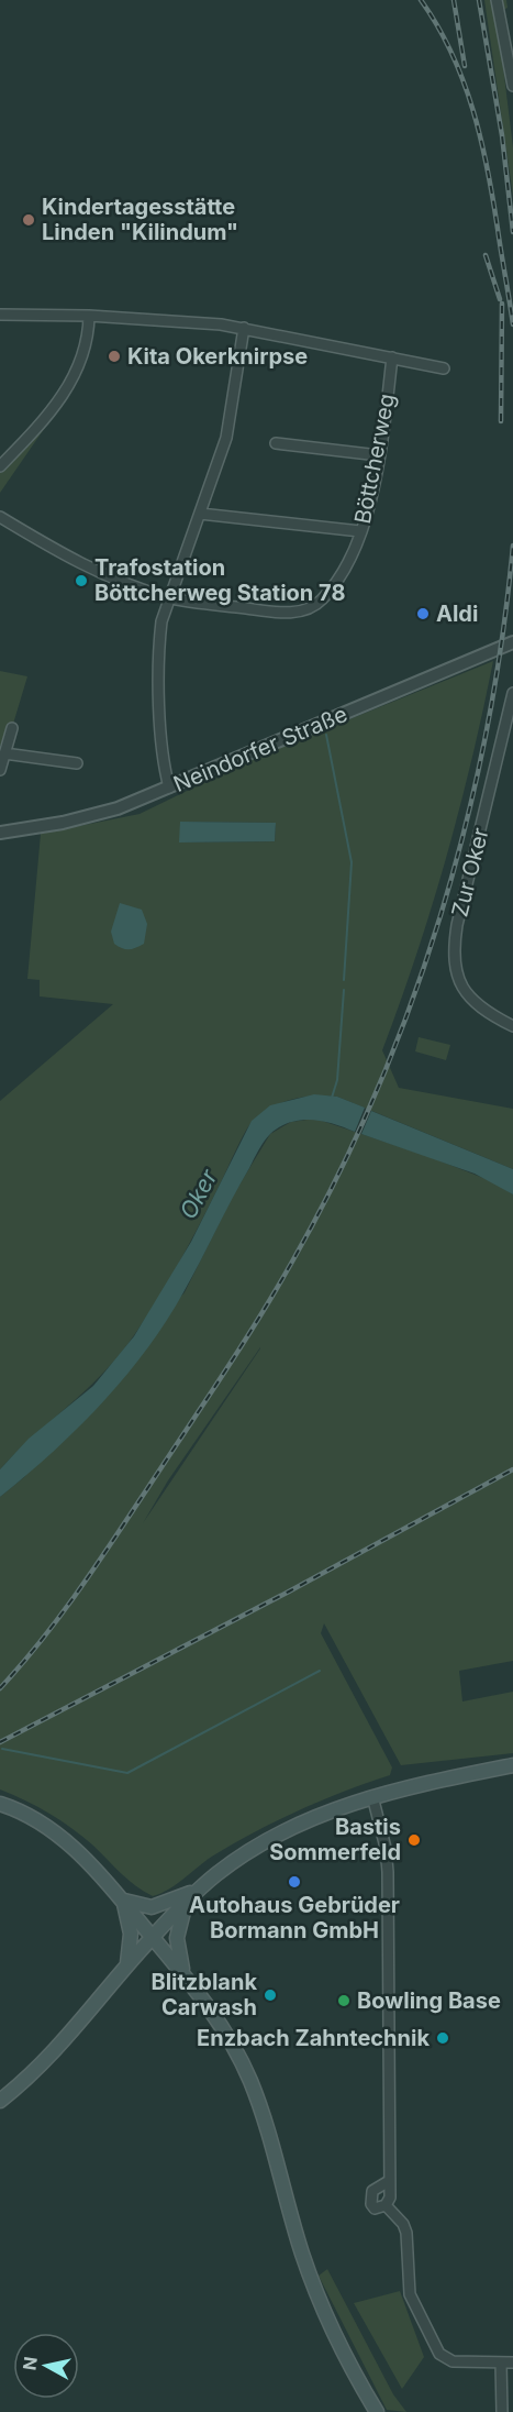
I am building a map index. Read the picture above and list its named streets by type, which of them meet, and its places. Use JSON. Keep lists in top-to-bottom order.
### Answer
{
  "streets": {
    "street": ["Böttcherweg", "Neindorfer Straße", "Zur Oker"]
  },
  "water": ["Oker"],
  "places": [
    "Kindertagesstätte Linden \"Kilindum\"",
    "Kita Okerknirpse",
    "Trafostation Böttcherweg Station 78",
    "Aldi",
    "Bastis Sommerfeld",
    "Autohaus Gebrüder Bormann GmbH",
    "Blitzblank Carwash",
    "Bowling Base",
    "Enzbach Zahntechnik"
  ],
  "north": "left"
}
